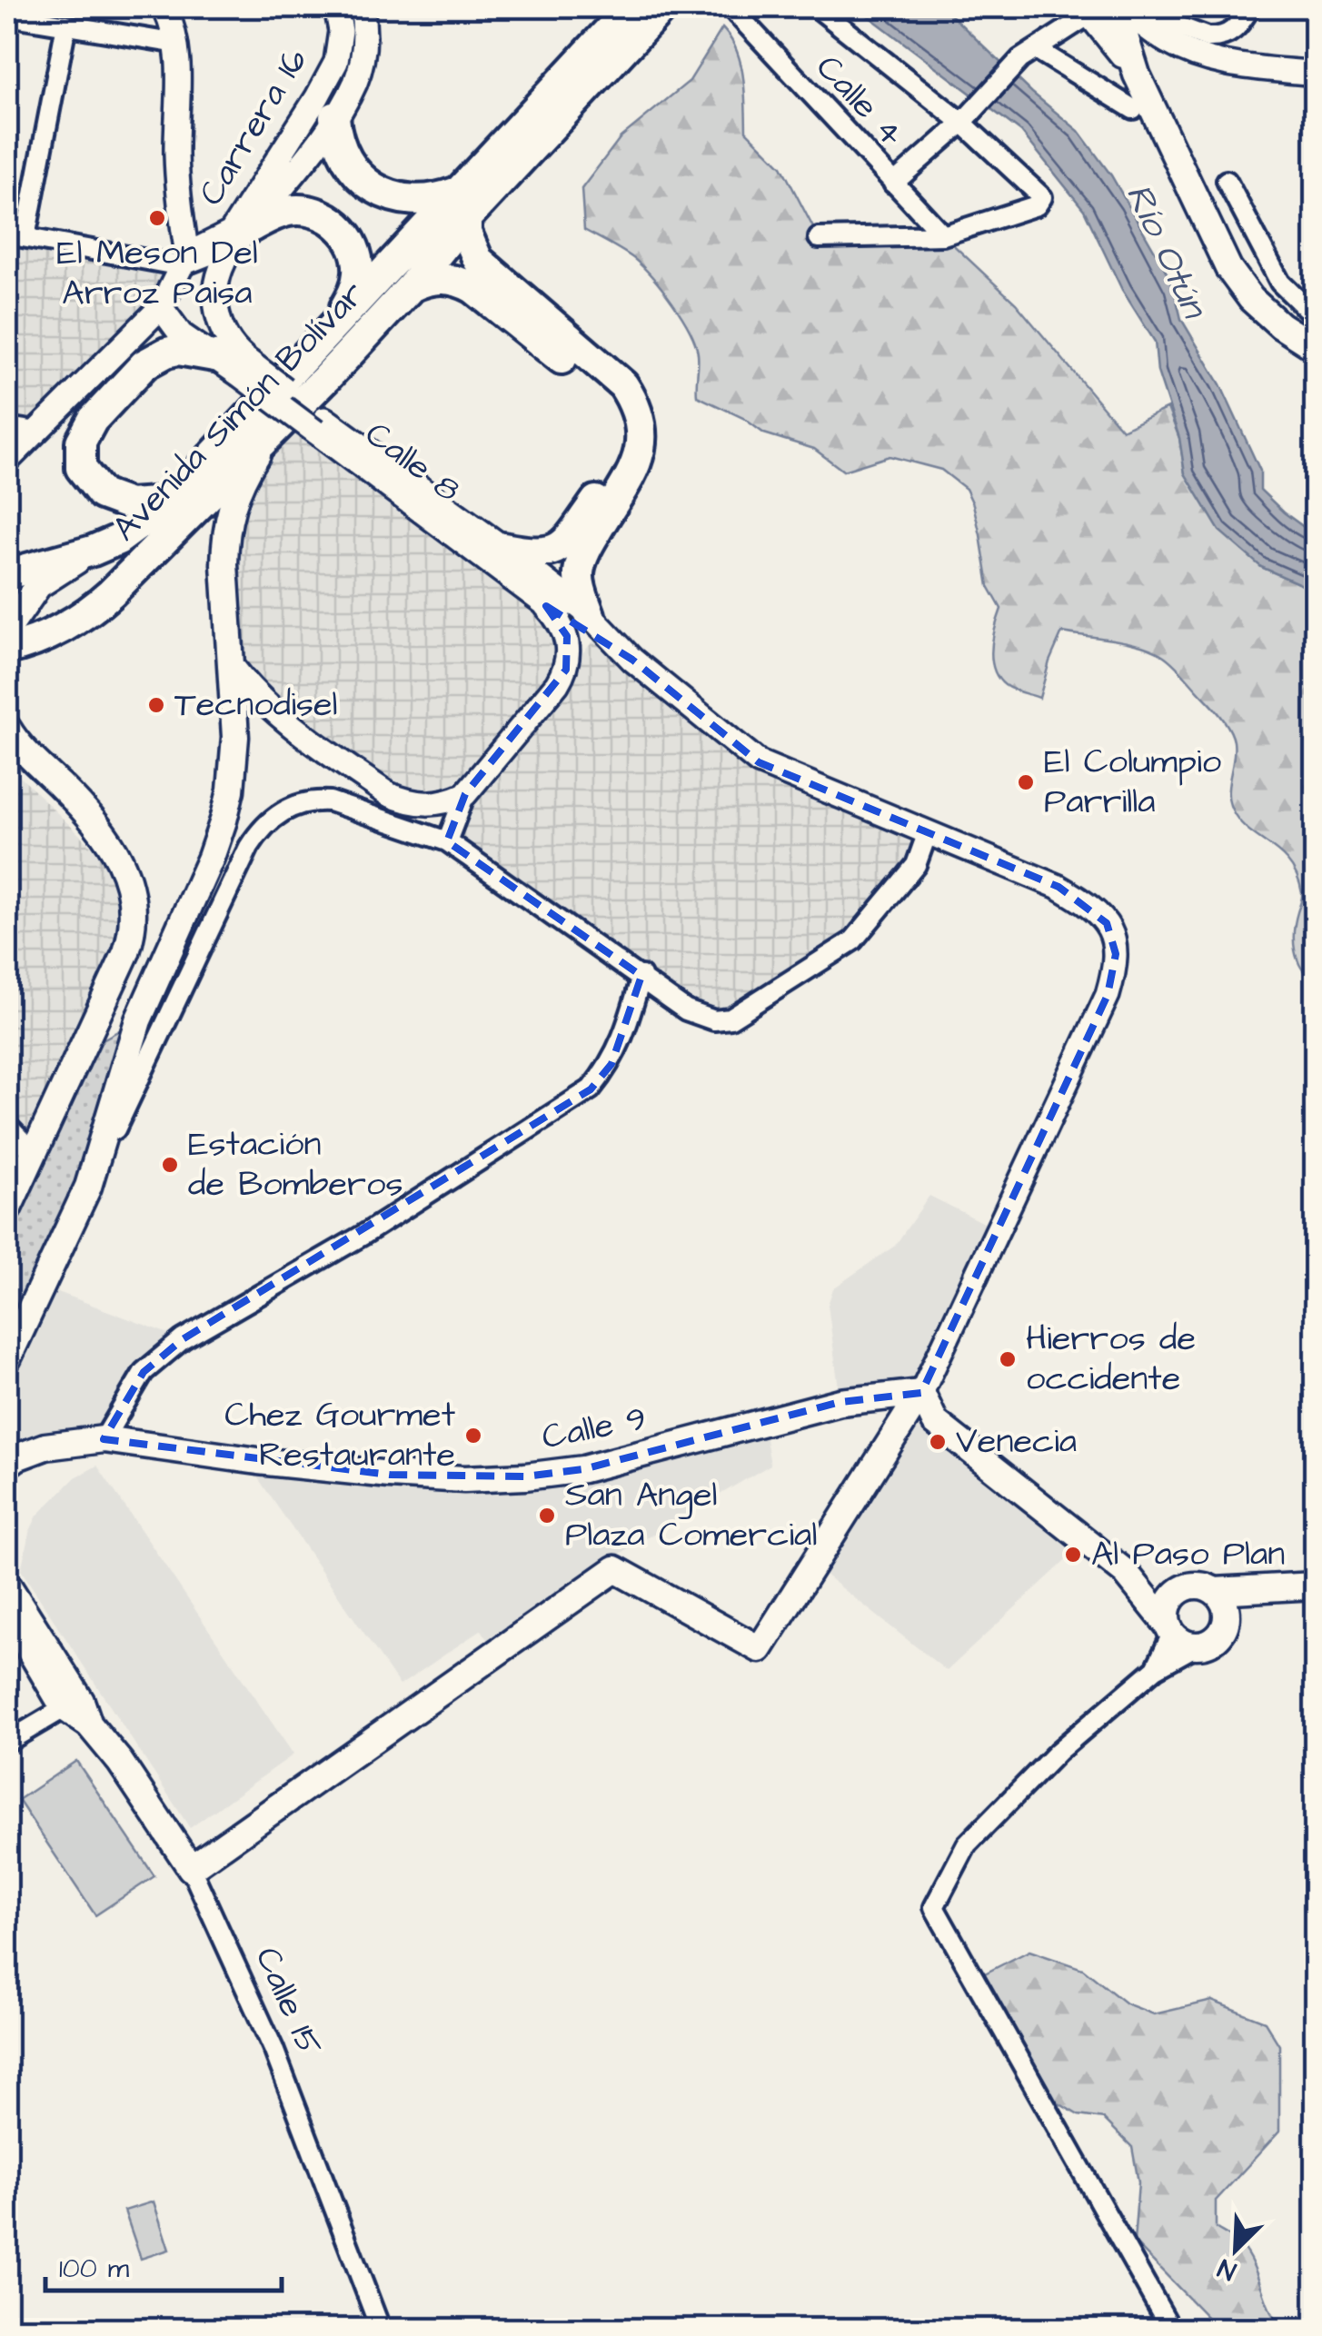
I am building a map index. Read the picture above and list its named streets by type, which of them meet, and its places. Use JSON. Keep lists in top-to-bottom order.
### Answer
{
  "streets": {
    "main road": ["Avenida Simón Bolívar", "Calle 9", "Calle 15"],
    "street": ["Calle 4", "Carrera 16", "Calle 8"]
  },
  "crossings": [
    ["Calle 8", "Calle 9"]
  ],
  "water": ["Río Otún"],
  "places": [
    "El Meson Del Arroz Paisa",
    "Tecnodisel",
    "El Columpio Parrilla",
    "Estación de Bomberos",
    "Hierros de occidente",
    "Chez Gourmet Restaurante",
    "Venecia",
    "San Angel Plaza Comercial",
    "Al Paso Plan"
  ],
  "scale_bar": "100 m",
  "north": "bottom left"
}
